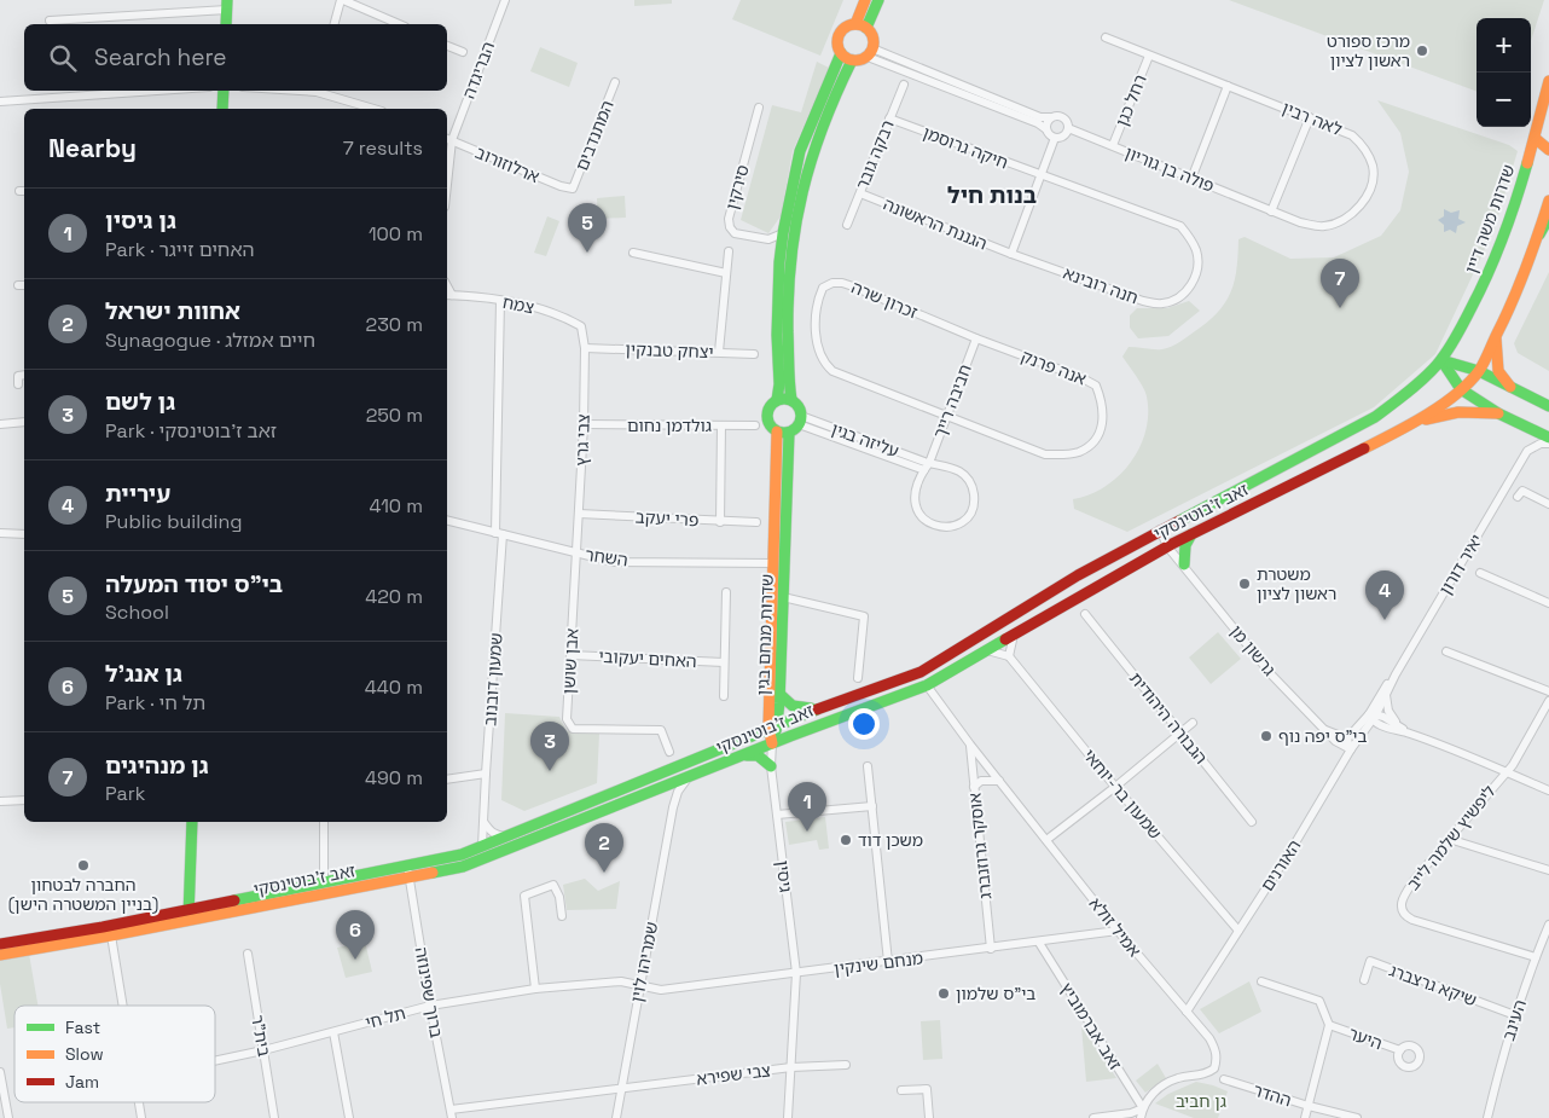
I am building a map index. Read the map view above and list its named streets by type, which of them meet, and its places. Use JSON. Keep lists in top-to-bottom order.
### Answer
{
  "streets": {
    "main road": ["שדרות משה דיין", "זאב ז'בוטינסקי", "שדרות מנחם בגין"],
    "street": [
      "הבריגדה",
      "רחל כגן",
      "לאה רבין",
      "המתנדבים",
      "חיקה גרוסמן",
      "רבקה גובר",
      "ארלוזורוב",
      "פולה בן גוריון",
      "סירקין",
      "הגננת הראשונה",
      "חנה רובינא",
      "זכרון שרה",
      "צמח",
      "יצחק טבנקין",
      "אנה פרנק",
      "חביבה רייך",
      "גולדמן נחום",
      "צבי גרץ",
      "עליזה בגין",
      "פרי יעקב",
      "השחר",
      "יאיר דורון",
      "גרשון מן",
      "האחים יעקובי",
      "אבן שושן",
      "שמעון דובנוב",
      "הגבורה היהודית",
      "שמעון בר-יוחאי",
      "ליפשיץ שלמה לייב",
      "אוסקר גרוזנברג",
      "האורנים",
      "גיסין",
      "אמיל זולא",
      "שמריהו לוין",
      "מנחם שינקין",
      "שיקא גרצברג",
      "ברוך שפינוזה",
      "תל חי",
      "העינב",
      "זאב אברמוביץ",
      "בית\"ר",
      "היער",
      "צבי שפירא",
      "ההדר"
    ]
  },
  "crossings": [
    ["הבריגדה", "ארלוזורוב"],
    ["רחל כגן", "לאה רבין"],
    ["רחל כגן", "פולה בן גוריון"],
    ["לאה רבין", "פולה בן גוריון"],
    ["המתנדבים", "ארלוזורוב"],
    ["חיקה גרוסמן", "רבקה גובר"],
    ["חיקה גרוסמן", "חנה רובינא"],
    ["רבקה גובר", "הגננת הראשונה"],
    ["שדרות משה דיין", "זאב ז'בוטינסקי"],
    ["הגננת הראשונה", "חנה רובינא"],
    ["זכרון שרה", "אנה פרנק"],
    ["זכרון שרה", "חביבה רייך"],
    ["צמח", "צבי גרץ"],
    ["צמח", "שמעון דובנוב"],
    ["יצחק טבנקין", "צבי גרץ"],
    ["אנה פרנק", "חביבה רייך"],
    ["חביבה רייך", "עליזה בגין"],
    ["גולדמן נחום", "צבי גרץ"],
    ["צבי גרץ", "פרי יעקב"],
    ["צבי גרץ", "השחר"],
    ["צבי גרץ", "אבן שושן"],
    ["עליזה בגין", "שדרות מנחם בגין"],
    ["זאב ז'בוטינסקי", "שדרות מנחם בגין"],
    ["זאב ז'בוטינסקי", "גרשון מן"],
    ["זאב ז'בוטינסקי", "שמעון דובנוב"],
    ["זאב ז'בוטינסקי", "גיסין"],
    ["זאב ז'בוטינסקי", "אמיל זולא"],
    ["זאב ז'בוטינסקי", "שמריהו לוין"],
    ["זאב ז'בוטינסקי", "ברוך שפינוזה"],
    ["השחר", "שדרות מנחם בגין"],
    ["השחר", "אבן שושן"],
    ["השחר", "שמעון דובנוב"],
    ["יאיר דורון", "האורנים"],
    ["שדרות מנחם בגין", "גיסין"],
    ["גרשון מן", "האורנים"],
    ["האחים יעקובי", "אבן שושן"],
    ["שמעון בר-יוחאי", "האורנים"],
    ["ליפשיץ שלמה לייב", "העינב"],
    ["אוסקר גרוזנברג", "אמיל זולא"],
    ["אוסקר גרוזנברג", "מנחם שינקין"],
    ["האורנים", "אמיל זולא"],
    ["גיסין", "מנחם שינקין"],
    ["גיסין", "צבי שפירא"],
    ["אמיל זולא", "מנחם שינקין"],
    ["אמיל זולא", "זאב אברמוביץ"],
    ["שמריהו לוין", "מנחם שינקין"],
    ["שמריהו לוין", "תל חי"],
    ["שמריהו לוין", "צבי שפירא"],
    ["מנחם שינקין", "תל חי"],
    ["מנחם שינקין", "זאב אברמוביץ"],
    ["שיקא גרצברג", "העינב"],
    ["ברוך שפינוזה", "תל חי"],
    ["ברוך שפינוזה", "צבי שפירא"],
    ["תל חי", "בית\"ר"]
  ],
  "districts": ["בנות חיל"],
  "parks": ["גן חביב"],
  "places": [
    "מרכז ספורט ראשון לציון",
    "משטרת ראשון לציון",
    "בי\"ס יפה נוף",
    "משכן דוד",
    "החברה לבטחון (בניין המשטרה הישן)",
    "בי\"ס שלמון"
  ],
  "legend": ["Fast", "Slow", "Jam"],
  "page": {
    "map_buttons": ["+", "−"],
    "search": "Search here",
    "heading": ["Nearby", "7 results"],
    "list": [
      {
        "mark": "1",
        "name": "גן גיסין",
        "note": "Park · האחים זייגר",
        "value": "100 m"
      },
      {
        "mark": "2",
        "name": "אחוות ישראל",
        "note": "Synagogue · חיים אמזלג",
        "value": "230 m"
      },
      {
        "mark": "3",
        "name": "גן לשם",
        "note": "Park · זאב ז'בוטינסקי",
        "value": "250 m"
      },
      {
        "mark": "4",
        "name": "עיריית",
        "note": "Public building",
        "value": "410 m"
      },
      {
        "mark": "5",
        "name": "בי\"ס יסוד המעלה",
        "note": "School",
        "value": "420 m"
      },
      {
        "mark": "6",
        "name": "גן אנג'ל",
        "note": "Park · תל חי",
        "value": "440 m"
      },
      {
        "mark": "7",
        "name": "גן מנהיגים",
        "note": "Park",
        "value": "490 m"
      }
    ],
    "pins": [
      "5",
      "7",
      "4",
      "3",
      "1",
      "2",
      "6"
    ]
  }
}
